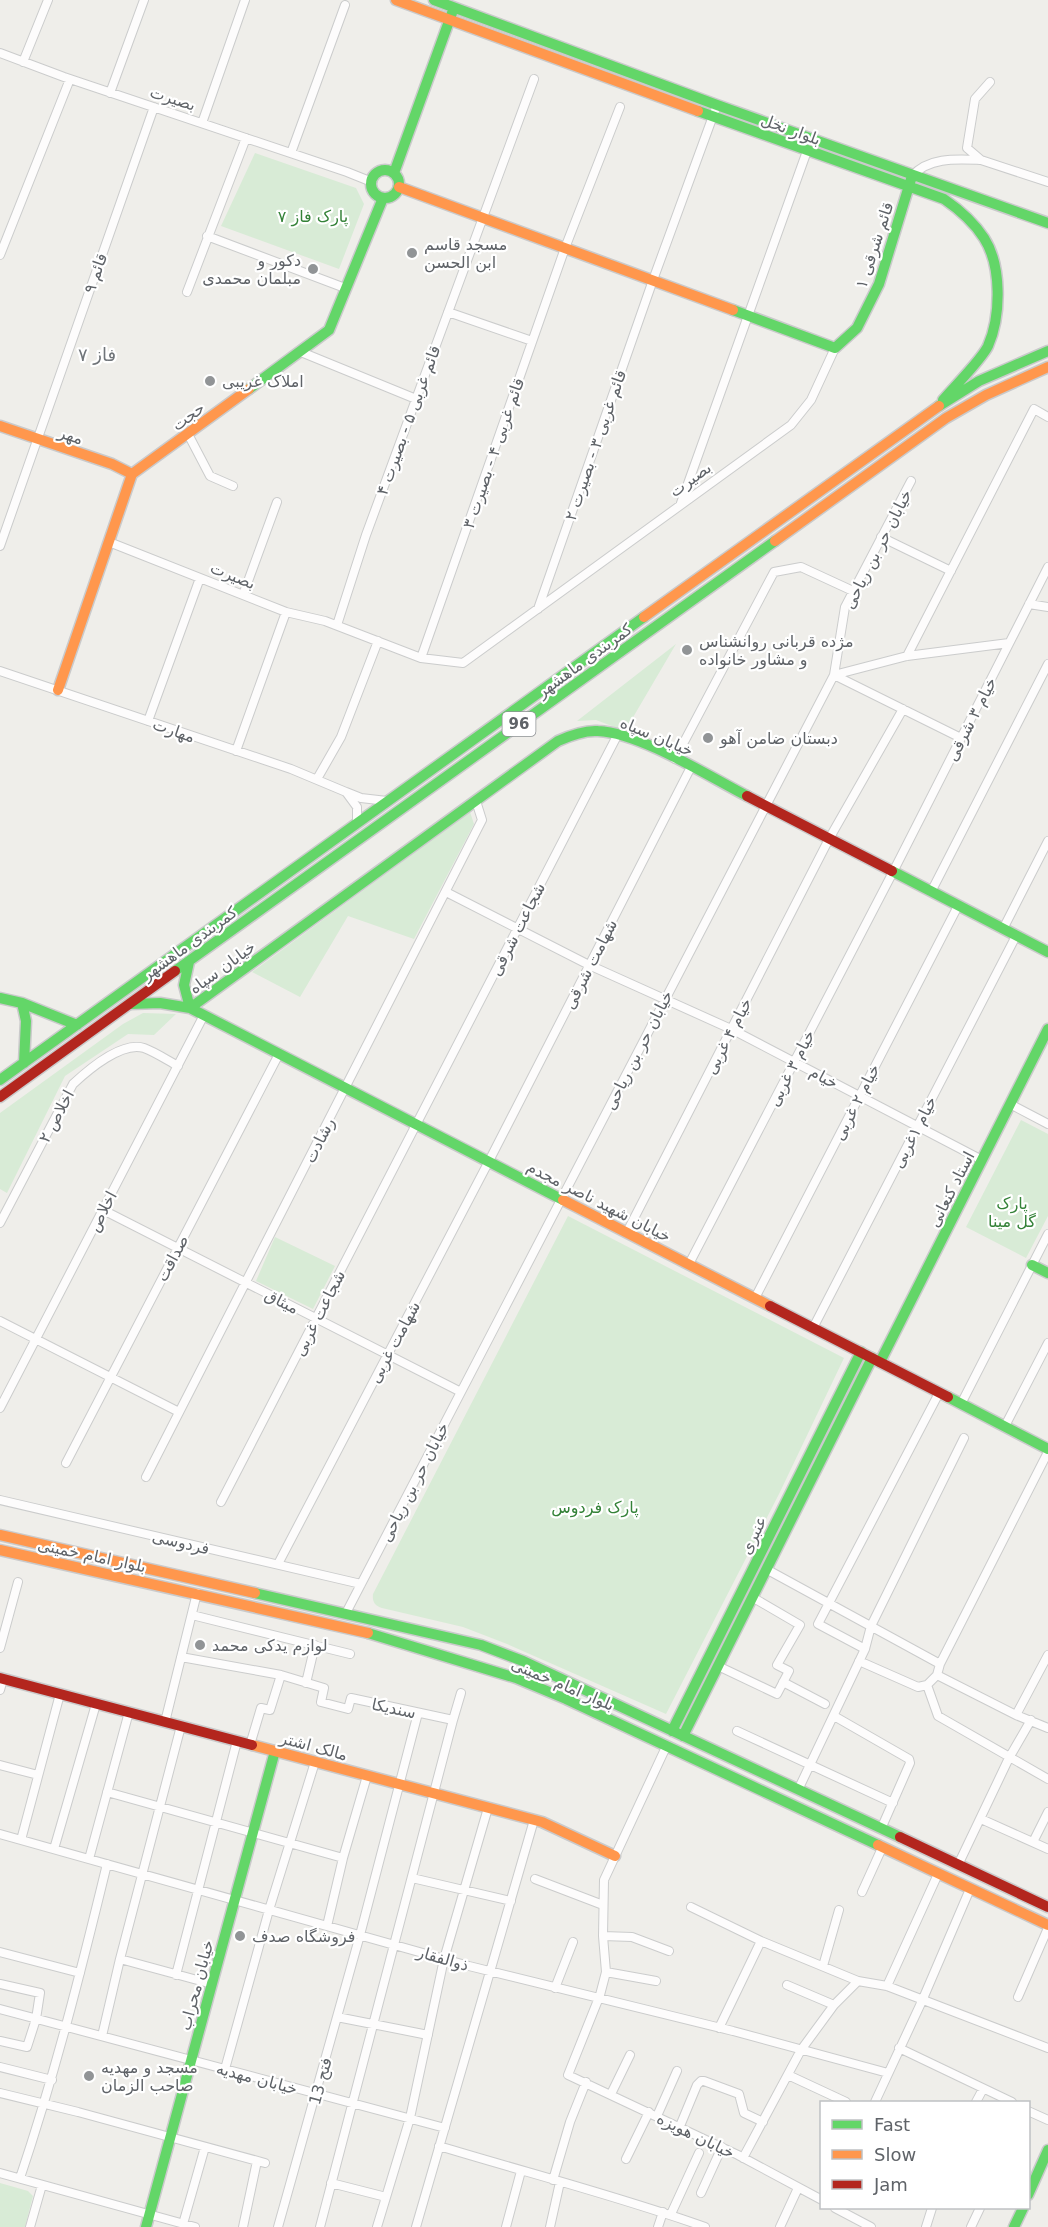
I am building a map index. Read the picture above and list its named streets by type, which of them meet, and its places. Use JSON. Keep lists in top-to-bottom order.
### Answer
{
  "streets": {
    "street": [
      "بصیرت",
      "بلوار نخل",
      "قائم شرقی ۱",
      "قائم ۹",
      "حجت",
      "قائم غربی ۵ - بصیرت ۴",
      "مهر",
      "قائم غربی ۳ - بصیرت ۲",
      "قائم غربی ۴ - بصیرت ۳",
      "خیابان حر بن ریاحی",
      "کمربندی ماهشهر",
      "خیام ۳ شرقی",
      "96",
      "مهارت",
      "خیابان سپاه",
      "شجاعت شرقی",
      "شهامت شرقی",
      "خیام ۴ غربی",
      "خیام ۳ غربی",
      "خیام",
      "خیام ۲ غربی",
      "اخلاص ۲",
      "خیام ۱غربی",
      "رشادت",
      "استاد کنعانی",
      "خیابان شهید ناصر مجدم",
      "اخلاص",
      "صداقت",
      "میثاق",
      "شجاعت غربی",
      "شهامت غربی",
      "عنبری",
      "فردوسی",
      "بلوار امام خمینی",
      "سندیکا",
      "مالک اشتر",
      "ذوالفقار",
      "خیابان محراب",
      "خیابان مهدیه",
      "فتح 13",
      "خیابان هویزه"
    ]
  },
  "crossings": [
    ["بصیرت", "قائم شرقی ۱"],
    ["بصیرت", "قائم ۹"],
    ["بصیرت", "حجت"],
    ["بصیرت", "قائم غربی ۵ - بصیرت ۴"],
    ["بصیرت", "قائم غربی ۳ - بصیرت ۲"],
    ["بصیرت", "قائم غربی ۴ - بصیرت ۳"],
    ["بلوار نخل", "قائم شرقی ۱"],
    ["بلوار نخل", "قائم غربی ۳ - بصیرت ۲"],
    ["بلوار نخل", "کمربندی ماهشهر"],
    ["قائم ۹", "مهر"],
    ["حجت", "مهر"],
    ["خیابان حر بن ریاحی", "خیابان سپاه"],
    ["خیابان حر بن ریاحی", "خیام"],
    ["خیابان حر بن ریاحی", "خیابان شهید ناصر مجدم"],
    ["خیابان حر بن ریاحی", "میثاق"],
    ["خیابان حر بن ریاحی", "فردوسی"],
    ["خیابان حر بن ریاحی", "بلوار امام خمینی"],
    ["کمربندی ماهشهر", "مهارت"],
    ["کمربندی ماهشهر", "خیابان شهید ناصر مجدم"],
    ["خیام ۳ شرقی", "خیابان سپاه"],
    ["خیام ۳ شرقی", "خیام ۳ غربی"],
    ["خیابان سپاه", "شجاعت شرقی"],
    ["خیابان سپاه", "شهامت شرقی"],
    ["خیابان سپاه", "خیام ۴ غربی"],
    ["خیابان سپاه", "خیام ۳ غربی"],
    ["خیابان سپاه", "خیام ۲ غربی"],
    ["خیابان سپاه", "خیام ۱غربی"],
    ["خیابان سپاه", "رشادت"],
    ["خیابان سپاه", "خیابان شهید ناصر مجدم"],
    ["شجاعت شرقی", "خیام"],
    ["شجاعت شرقی", "خیابان شهید ناصر مجدم"],
    ["شجاعت شرقی", "شجاعت غربی"],
    ["شهامت شرقی", "خیام"],
    ["شهامت شرقی", "خیابان شهید ناصر مجدم"],
    ["شهامت شرقی", "شهامت غربی"],
    ["خیام ۴ غربی", "خیام"],
    ["خیام ۴ غربی", "خیابان شهید ناصر مجدم"],
    ["خیام ۳ غربی", "خیام"],
    ["خیام ۳ غربی", "خیابان شهید ناصر مجدم"],
    ["خیام", "خیام ۲ غربی"],
    ["خیام", "خیام ۱غربی"],
    ["خیام", "رشادت"],
    ["خیام", "استاد کنعانی"],
    ["خیام ۲ غربی", "خیابان شهید ناصر مجدم"],
    ["اخلاص ۲", "اخلاص"],
    ["خیام ۱غربی", "خیابان شهید ناصر مجدم"],
    ["رشادت", "خیابان شهید ناصر مجدم"],
    ["رشادت", "میثاق"],
    ["استاد کنعانی", "خیابان شهید ناصر مجدم"],
    ["استاد کنعانی", "عنبری"],
    ["خیابان شهید ناصر مجدم", "اخلاص"],
    ["خیابان شهید ناصر مجدم", "صداقت"],
    ["خیابان شهید ناصر مجدم", "شجاعت غربی"],
    ["خیابان شهید ناصر مجدم", "شهامت غربی"],
    ["خیابان شهید ناصر مجدم", "عنبری"],
    ["اخلاص", "میثاق"],
    ["صداقت", "میثاق"],
    ["میثاق", "شجاعت غربی"],
    ["میثاق", "شهامت غربی"],
    ["شهامت غربی", "فردوسی"],
    ["عنبری", "بلوار امام خمینی"],
    ["سندیکا", "فتح 13"],
    ["مالک اشتر", "خیابان محراب"],
    ["مالک اشتر", "فتح 13"],
    ["ذوالفقار", "خیابان محراب"],
    ["ذوالفقار", "فتح 13"],
    ["ذوالفقار", "خیابان هویزه"],
    ["خیابان محراب", "خیابان مهدیه"],
    ["خیابان مهدیه", "فتح 13"]
  ],
  "districts": ["فاز ۷"],
  "parks": ["پارک فاز ۷", "پارک گل مینا", "پارک فردوس"],
  "places": [
    "مسجد قاسم ابن الحسن",
    "دکور و مبلمان محمدی",
    "املاک غریبی",
    "مژده قربانی روانشناس و مشاور خانواده",
    "دبستان ضامن آهو",
    "لوازم یدکی محمد",
    "فروشگاه صدف",
    "مسجد و مهدیه صاحب الزمان"
  ],
  "legend": ["Fast", "Slow", "Jam"]
}
